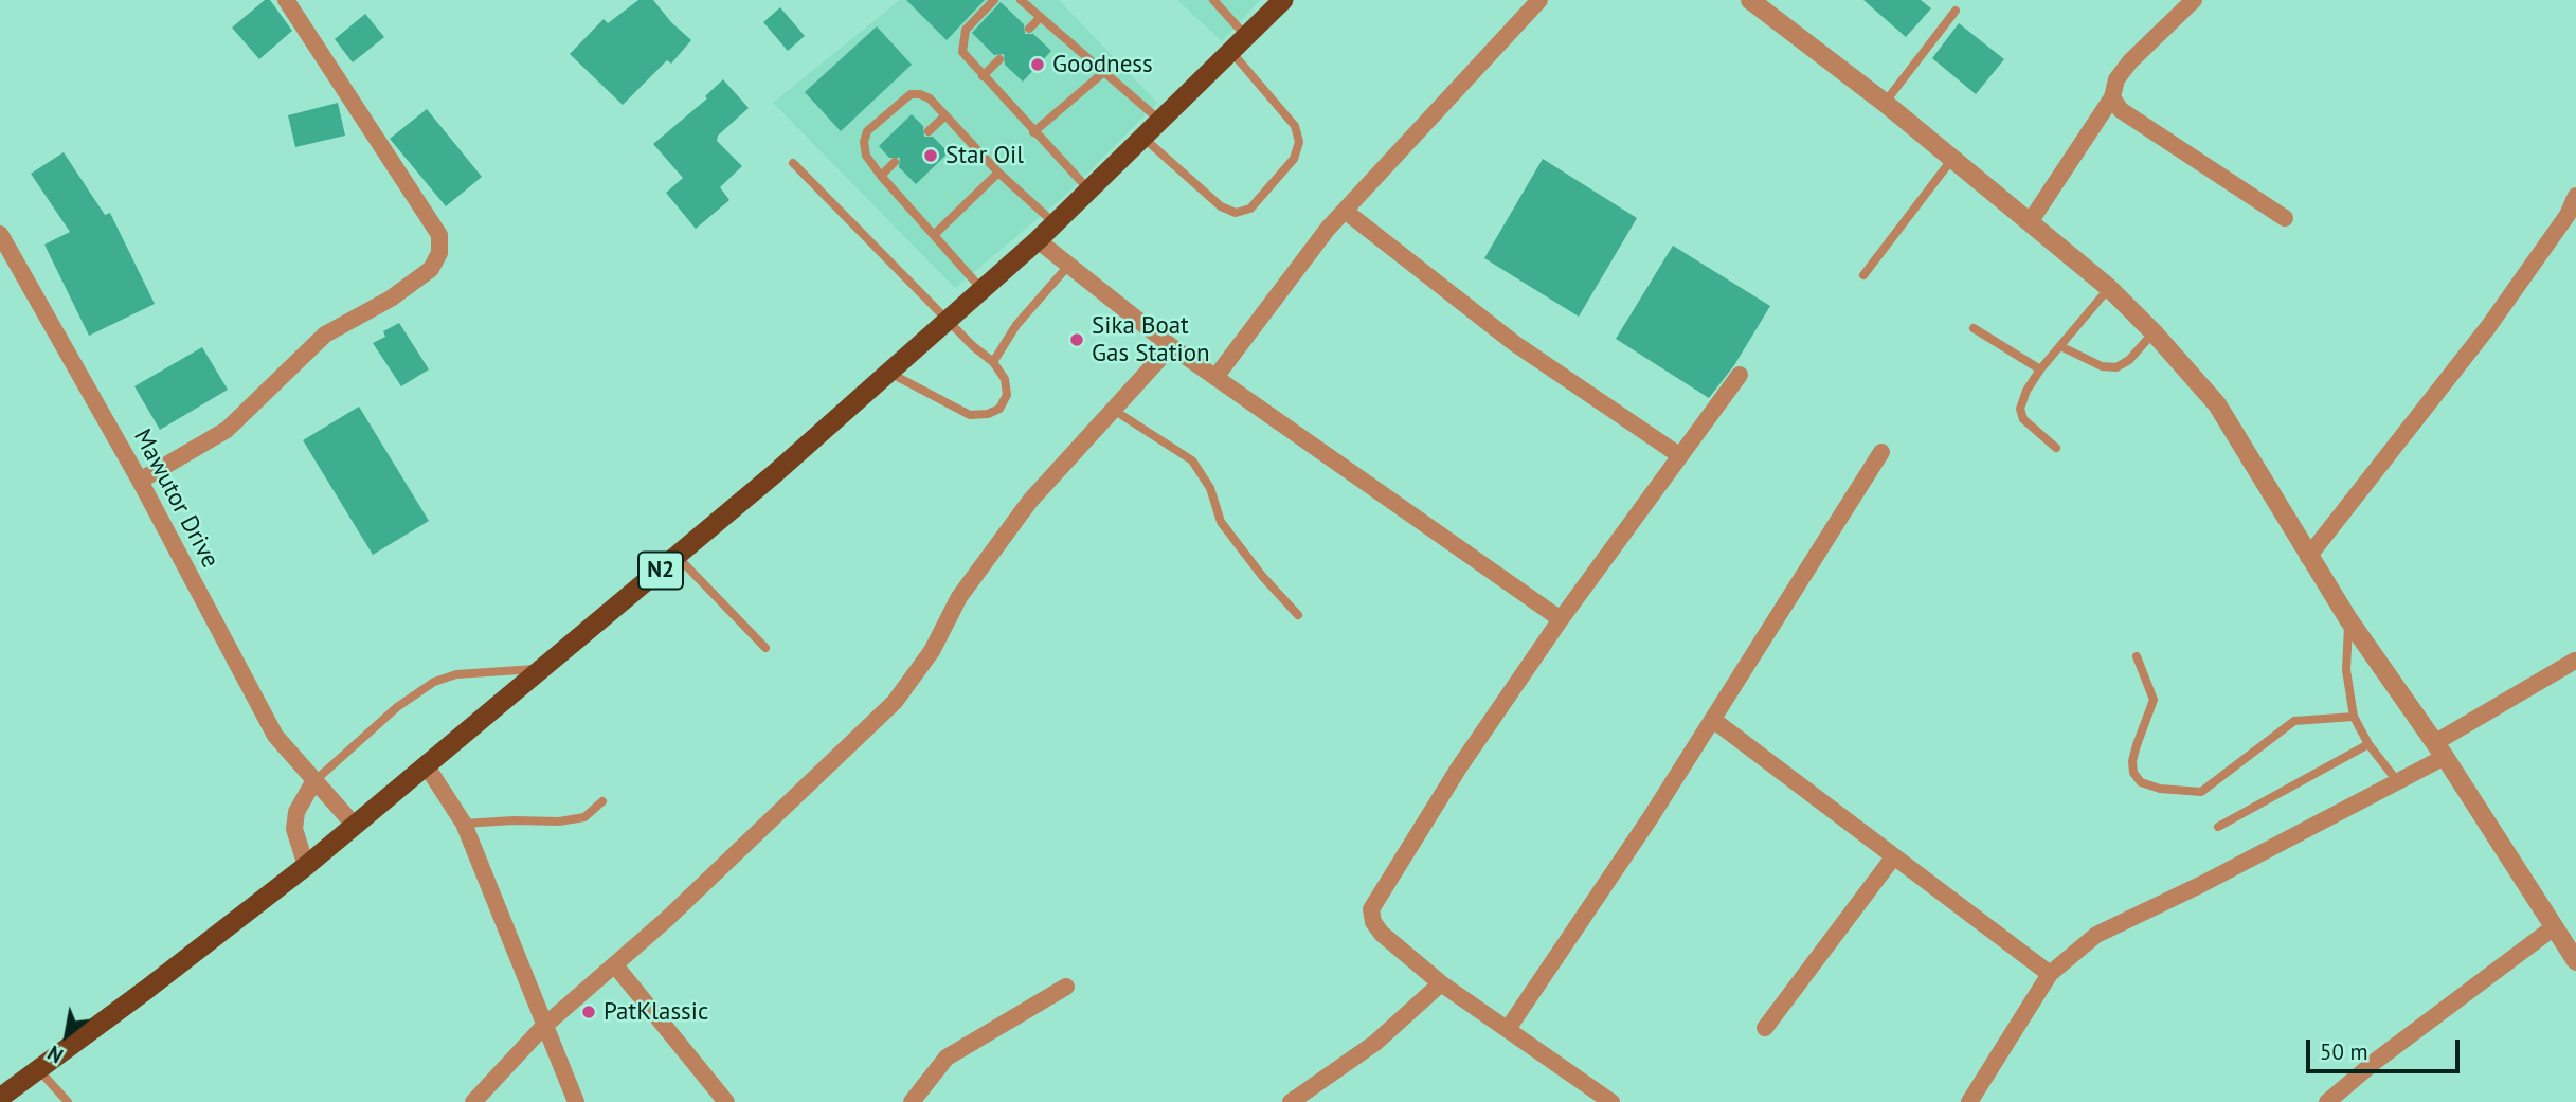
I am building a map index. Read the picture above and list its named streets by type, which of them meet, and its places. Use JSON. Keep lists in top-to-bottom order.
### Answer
{
  "streets": {
    "highway": ["N2"],
    "street": ["Mawutor Drive"]
  },
  "crossings": [
    ["Mawutor Drive", "N2"]
  ],
  "places": [
    "Goodness",
    "Star Oil",
    "Sika Boat Gas Station",
    "PatKlassic"
  ],
  "scale_bar": "50 m",
  "north": "bottom left"
}
